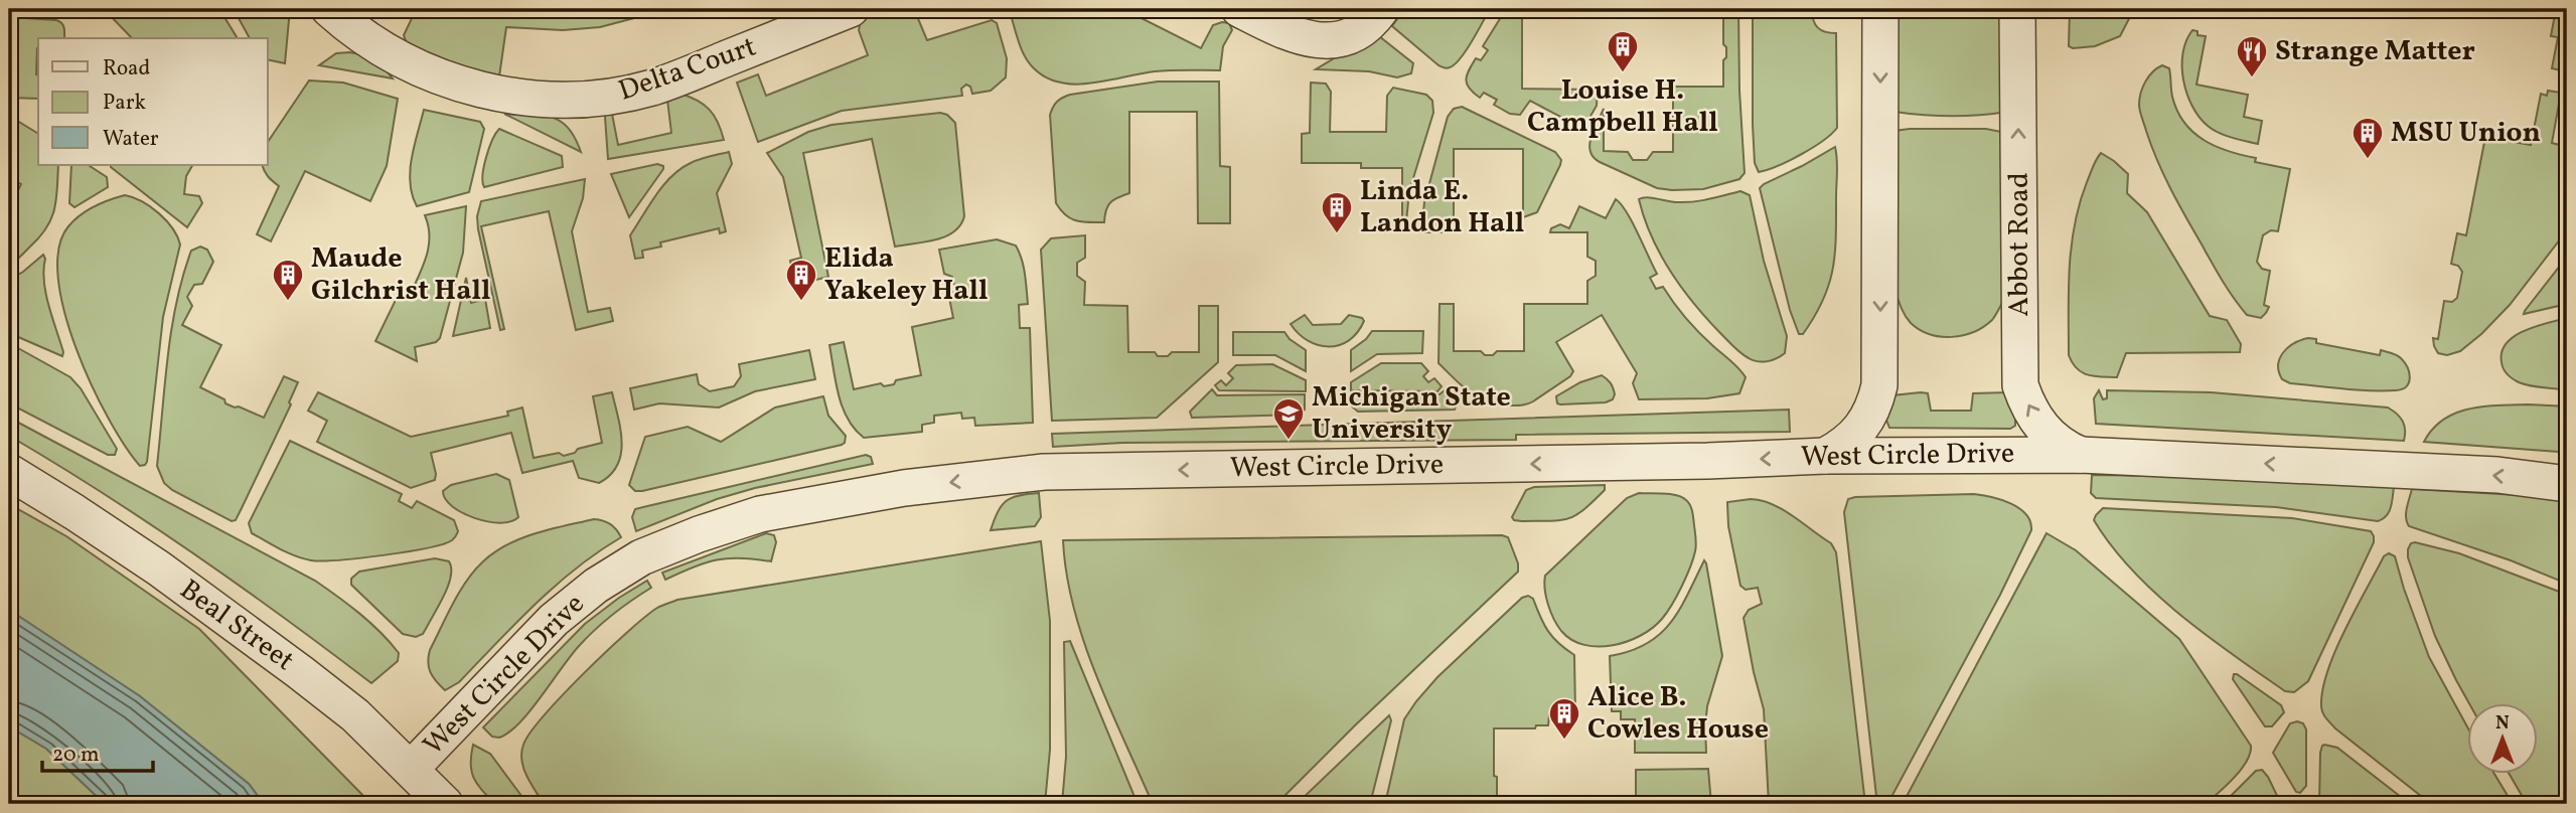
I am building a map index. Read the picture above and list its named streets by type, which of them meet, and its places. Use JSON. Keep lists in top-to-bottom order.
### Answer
{
  "streets": {
    "street": [
      "Delta Court",
      "Abbot Road",
      "West Circle Drive",
      "Beal Street"
    ]
  },
  "crossings": [
    ["Abbot Road", "West Circle Drive"],
    ["West Circle Drive", "Beal Street"]
  ],
  "one_way": ["West Circle Drive"],
  "places": {
    "building": [
      "Louise H. Campbell Hall",
      "MSU Union",
      "Linda E. Landon Hall",
      "Maude Gilchrist Hall",
      "Elida Yakeley Hall",
      "Alice B. Cowles House"
    ],
    "restaurant": ["Strange Matter"],
    "school or university": ["Michigan State University"]
  },
  "legend": ["Road", "Park", "Water"],
  "scale_bar": "20 m",
  "north": "top"
}
